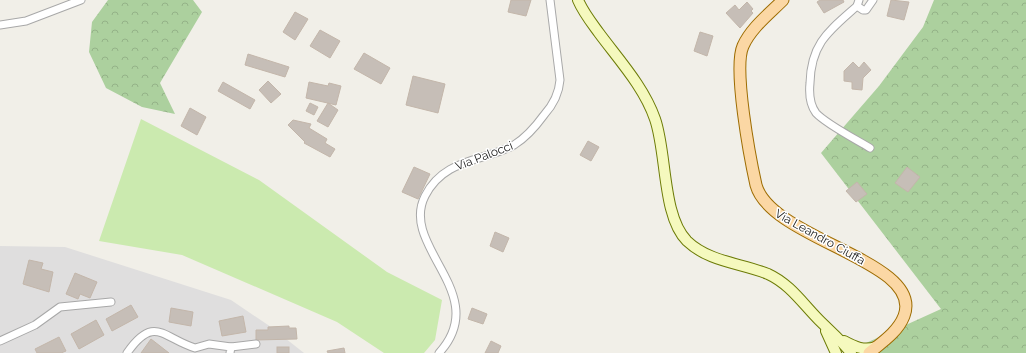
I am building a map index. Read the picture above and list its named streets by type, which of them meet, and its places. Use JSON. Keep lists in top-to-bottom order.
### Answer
{
  "streets": {
    "main road": ["Via Leandro Ciuffa"],
    "street": ["Via Palocci"]
  }
}
